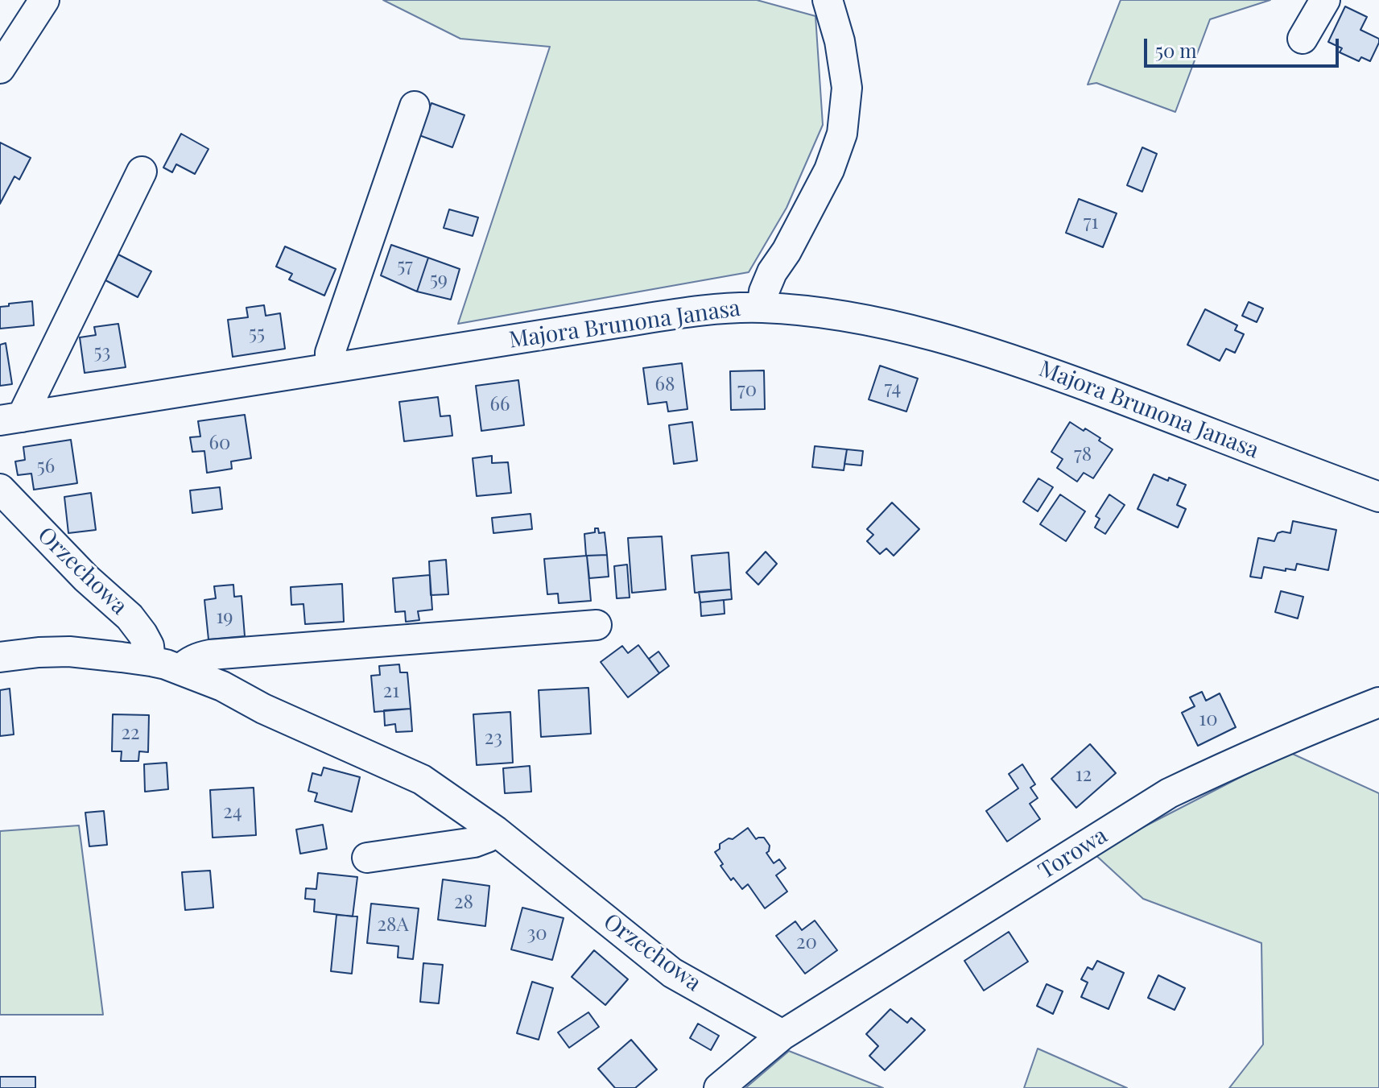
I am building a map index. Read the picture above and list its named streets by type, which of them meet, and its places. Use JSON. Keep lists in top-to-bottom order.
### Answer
{
  "streets": {
    "street": ["Majora Brunona Janasa", "Orzechowa", "Torowa"]
  },
  "crossings": [
    ["Orzechowa", "Torowa"]
  ],
  "house_numbers": [
    "71",
    "57",
    "59",
    "55",
    "53",
    "68",
    "74",
    "70",
    "66",
    "60",
    "78",
    "56",
    "19",
    "21",
    "10",
    "22",
    "23",
    "12",
    "24",
    "28",
    "28A",
    "30",
    "20"
  ],
  "scale_bar": "50 m"
}
